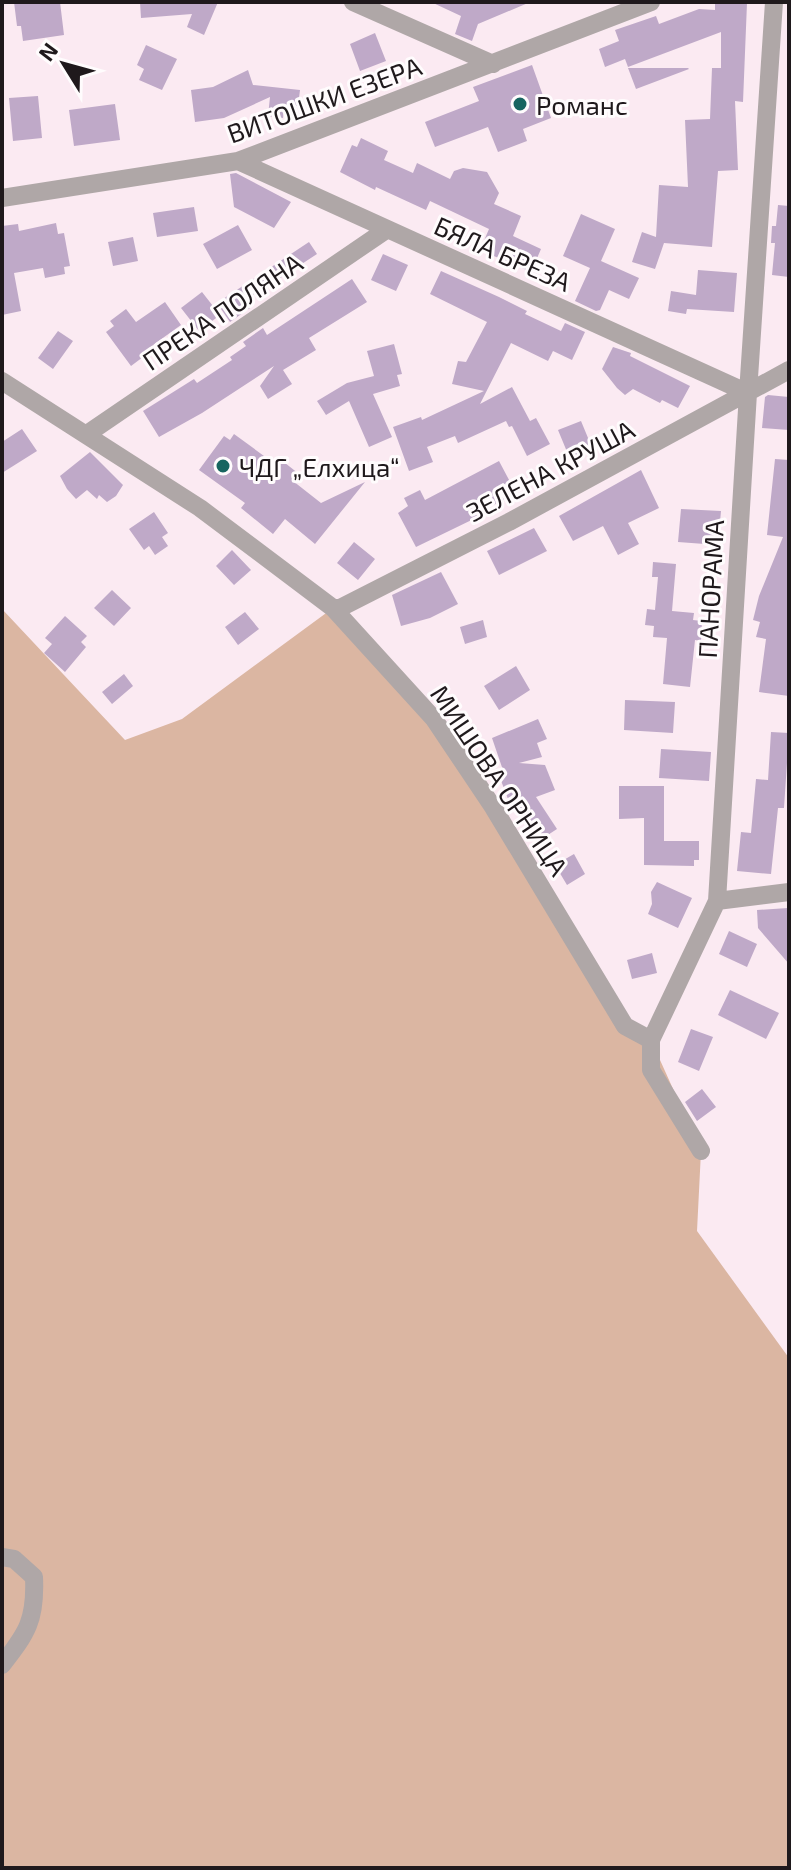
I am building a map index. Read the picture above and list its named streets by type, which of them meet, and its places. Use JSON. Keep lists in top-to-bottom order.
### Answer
{
  "streets": {
    "street": [
      "ВИТОШКИ ЕЗЕРА",
      "БЯЛА БРЕЗА",
      "ПРЕКА ПОЛЯНА",
      "ЗЕЛЕНА КРУША",
      "ПАНОРАМА",
      "МИШОВА ОРНИЦА"
    ]
  },
  "crossings": [
    ["ВИТОШКИ ЕЗЕРА", "БЯЛА БРЕЗА"],
    ["БЯЛА БРЕЗА", "ПРЕКА ПОЛЯНА"],
    ["БЯЛА БРЕЗА", "ЗЕЛЕНА КРУША"],
    ["БЯЛА БРЕЗА", "ПАНОРАМА"],
    ["ПРЕКА ПОЛЯНА", "МИШОВА ОРНИЦА"],
    ["ЗЕЛЕНА КРУША", "ПАНОРАМА"],
    ["ЗЕЛЕНА КРУША", "МИШОВА ОРНИЦА"],
    ["ПАНОРАМА", "МИШОВА ОРНИЦА"]
  ],
  "places": ["Романс", "ЧДГ „Елхица“"],
  "north": "top left"
}
